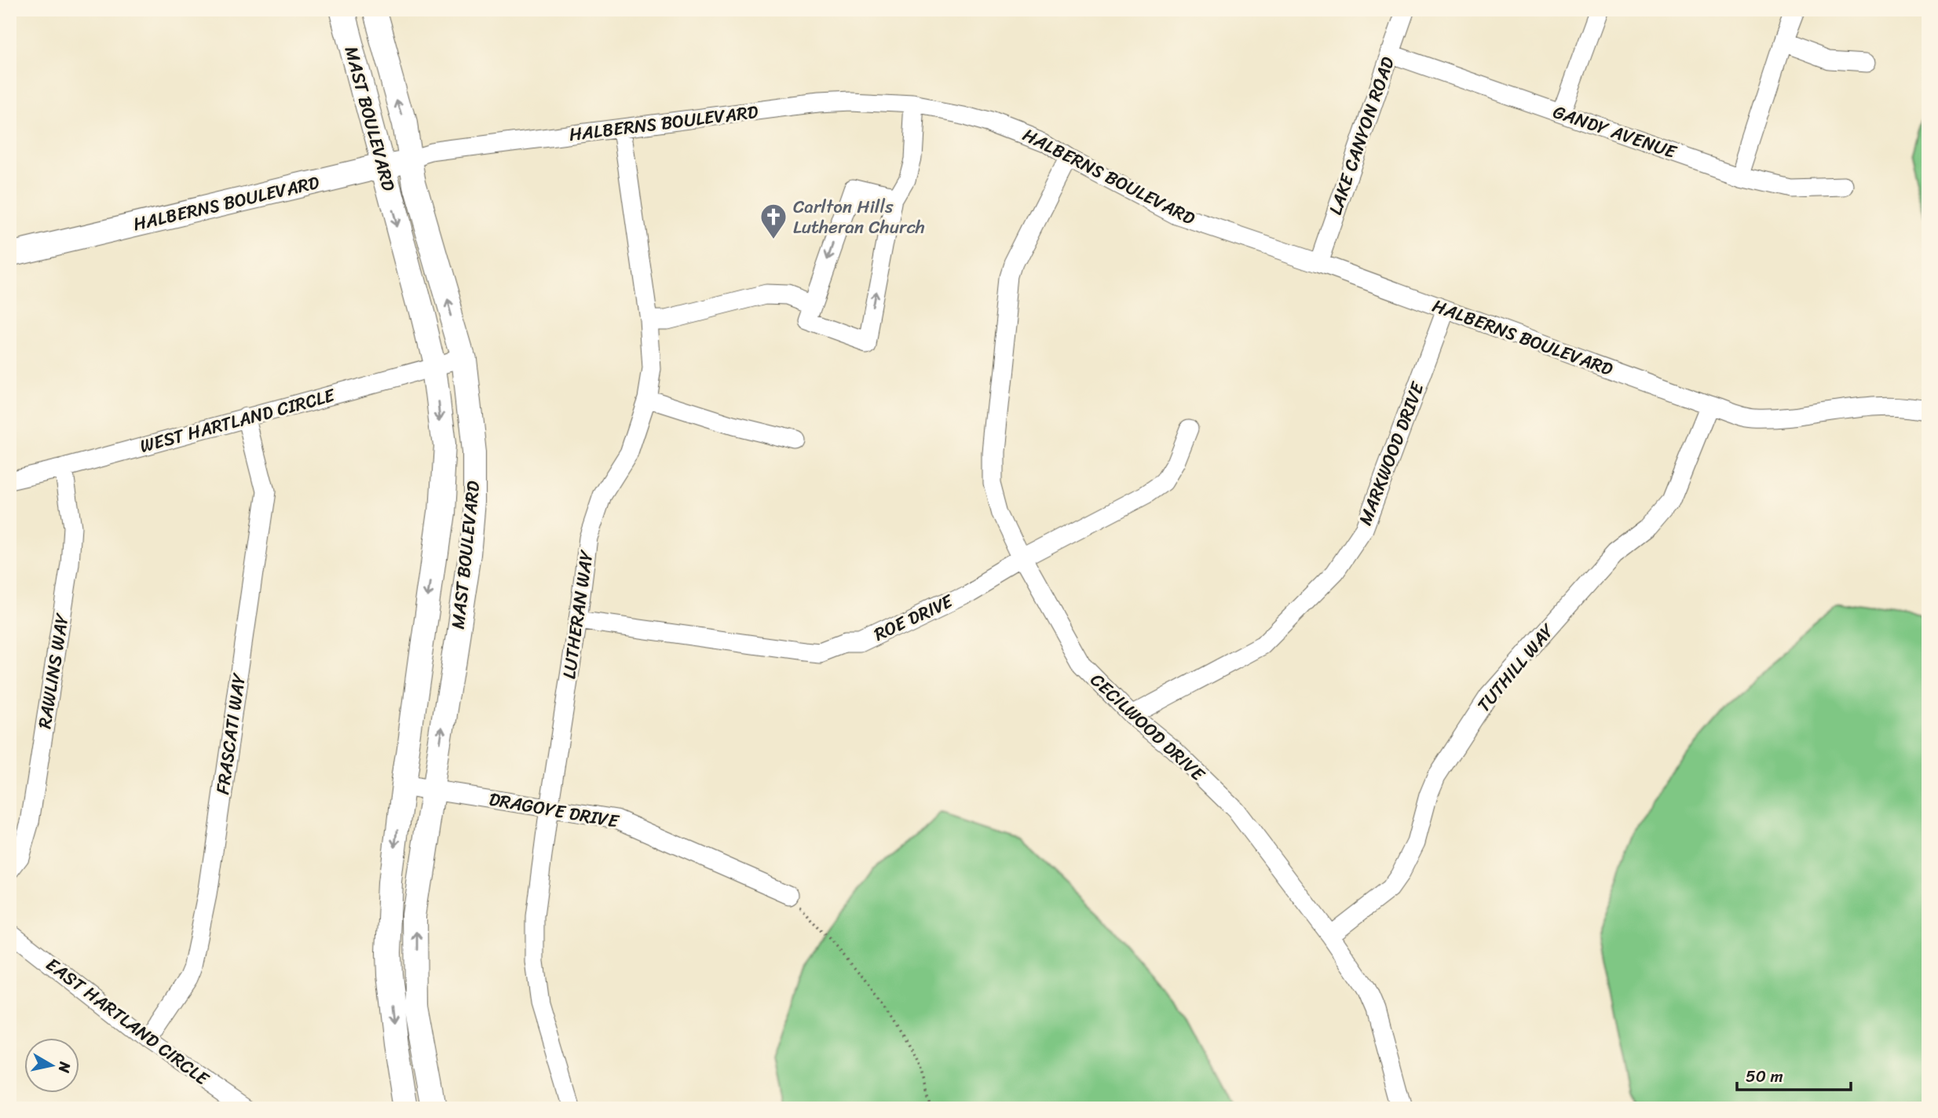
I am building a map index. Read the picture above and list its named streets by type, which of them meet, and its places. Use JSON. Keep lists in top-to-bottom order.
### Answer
{
  "streets": {
    "main road": ["MAST BOULEVARD", "HALBERNS BOULEVARD"],
    "street": [
      "GANDY AVENUE",
      "LAKE CANYON ROAD",
      "WEST HARTLAND CIRCLE",
      "MARKWOOD DRIVE",
      "LUTHERAN WAY",
      "ROE DRIVE",
      "TUTHILL WAY",
      "RAWLINS WAY",
      "CECILWOOD DRIVE",
      "FRASCATI WAY",
      "DRAGOYE DRIVE",
      "EAST HARTLAND CIRCLE"
    ]
  },
  "crossings": [
    ["MAST BOULEVARD", "HALBERNS BOULEVARD"],
    ["MAST BOULEVARD", "WEST HARTLAND CIRCLE"],
    ["MAST BOULEVARD", "DRAGOYE DRIVE"],
    ["HALBERNS BOULEVARD", "LAKE CANYON ROAD"],
    ["HALBERNS BOULEVARD", "MARKWOOD DRIVE"],
    ["HALBERNS BOULEVARD", "LUTHERAN WAY"],
    ["HALBERNS BOULEVARD", "TUTHILL WAY"],
    ["HALBERNS BOULEVARD", "CECILWOOD DRIVE"],
    ["GANDY AVENUE", "LAKE CANYON ROAD"],
    ["WEST HARTLAND CIRCLE", "RAWLINS WAY"],
    ["WEST HARTLAND CIRCLE", "FRASCATI WAY"],
    ["MARKWOOD DRIVE", "CECILWOOD DRIVE"],
    ["LUTHERAN WAY", "ROE DRIVE"],
    ["LUTHERAN WAY", "DRAGOYE DRIVE"],
    ["ROE DRIVE", "CECILWOOD DRIVE"],
    ["TUTHILL WAY", "CECILWOOD DRIVE"],
    ["FRASCATI WAY", "EAST HARTLAND CIRCLE"]
  ],
  "places": {
    "church": ["Carlton Hills Lutheran Church"]
  },
  "scale_bar": "50 m",
  "north": "right"
}
